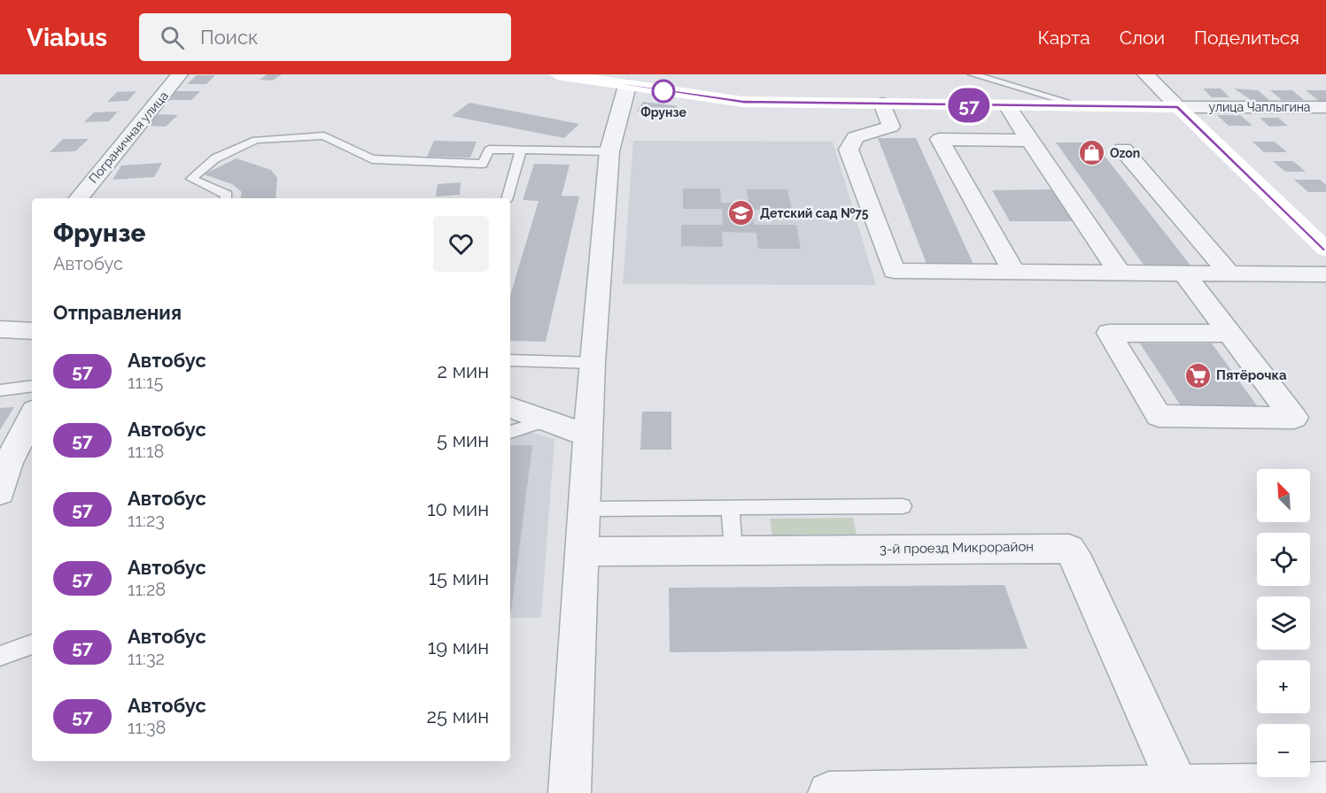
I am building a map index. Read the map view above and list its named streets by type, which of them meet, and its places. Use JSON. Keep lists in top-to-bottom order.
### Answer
{
  "streets": {
    "main road": ["улица Чаплыгина"],
    "street": ["Пограничная улица", "3-й проезд Микрорайон"]
  },
  "places": {
    "other": ["Фрунзе"],
    "shop": ["Ozon"],
    "school or university": ["Детский сад №75"],
    "supermarket": ["Пятёрочка"]
  },
  "lines": ["bus line 57"],
  "north": "top left",
  "page": {
    "header": "Viabus",
    "search": "Поиск",
    "nav": ["Карта", "Слои", "Поделиться"],
    "on_map": "57",
    "heading": [
      ["Фрунзе", "Автобус"],
      "Отправления"
    ],
    "list": [
      {
        "mark": "57",
        "name": "Автобус",
        "note": "11:15",
        "value": "2 мин"
      },
      {
        "mark": "57",
        "name": "Автобус",
        "note": "11:18",
        "value": "5 мин"
      },
      {
        "mark": "57",
        "name": "Автобус",
        "note": "11:23",
        "value": "10 мин"
      },
      {
        "mark": "57",
        "name": "Автобус",
        "note": "11:28",
        "value": "15 мин"
      },
      {
        "mark": "57",
        "name": "Автобус",
        "note": "11:32",
        "value": "19 мин"
      },
      {
        "mark": "57",
        "name": "Автобус",
        "note": "11:38",
        "value": "25 мин"
      }
    ],
    "map_buttons": ["+", "−"]
  }
}
